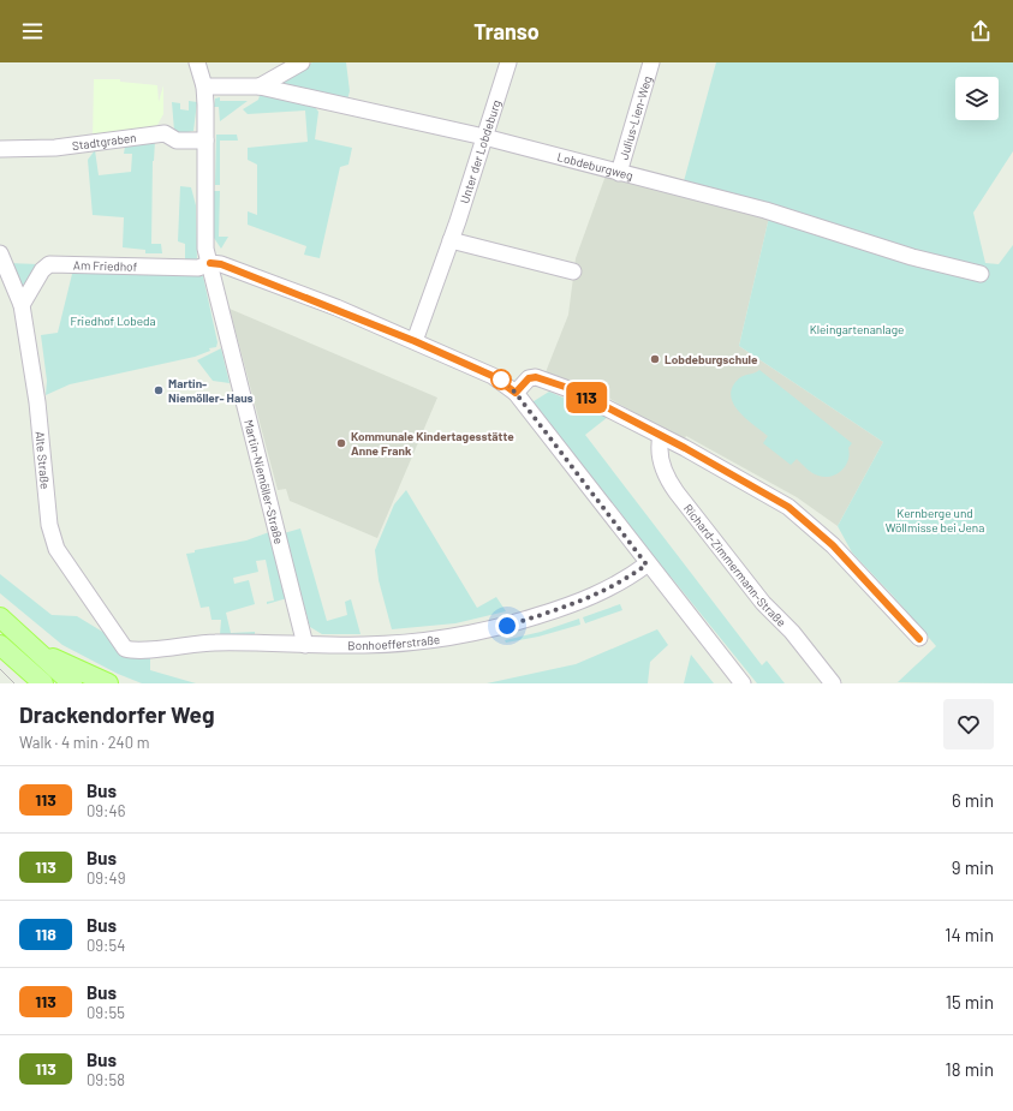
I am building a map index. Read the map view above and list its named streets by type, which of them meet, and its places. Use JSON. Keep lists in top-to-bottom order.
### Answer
{
  "streets": {
    "street": [
      "Julius-Lien-Weg",
      "Stadtgraben",
      "Unter der Lobdeburg",
      "Lobdeburgweg",
      "Am Friedhof",
      "Alte Straße",
      "Martin-Niemöller-Straße",
      "Richard-Zimmermann-Straße",
      "Bonhoefferstraße"
    ]
  },
  "crossings": [
    ["Julius-Lien-Weg", "Lobdeburgweg"],
    ["Stadtgraben", "Martin-Niemöller-Straße"],
    ["Unter der Lobdeburg", "Lobdeburgweg"],
    ["Lobdeburgweg", "Martin-Niemöller-Straße"],
    ["Am Friedhof", "Alte Straße"],
    ["Am Friedhof", "Martin-Niemöller-Straße"],
    ["Alte Straße", "Bonhoefferstraße"],
    ["Martin-Niemöller-Straße", "Bonhoefferstraße"]
  ],
  "parks": ["Friedhof Lobeda", "Kleingartenanlage", "Kernberge und Wöllmisse bei Jena"],
  "places": ["Lobdeburgschule", "Martin- Niemöller- Haus", "Kommunale Kindertagesstätte Anne Frank"],
  "lines": ["bus line 113"],
  "page": {
    "header": "Transo",
    "on_map": "113",
    "heading": ["Drackendorfer Weg", "Walk · 4 min · 240 m"],
    "list": [
      {
        "mark": "113",
        "name": "Bus",
        "note": "09:46",
        "value": "6 min"
      },
      {
        "mark": "113",
        "name": "Bus",
        "note": "09:49",
        "value": "9 min"
      },
      {
        "mark": "118",
        "name": "Bus",
        "note": "09:54",
        "value": "14 min"
      },
      {
        "mark": "113",
        "name": "Bus",
        "note": "09:55",
        "value": "15 min"
      },
      {
        "mark": "113",
        "name": "Bus",
        "note": "09:58",
        "value": "18 min"
      }
    ]
  }
}
